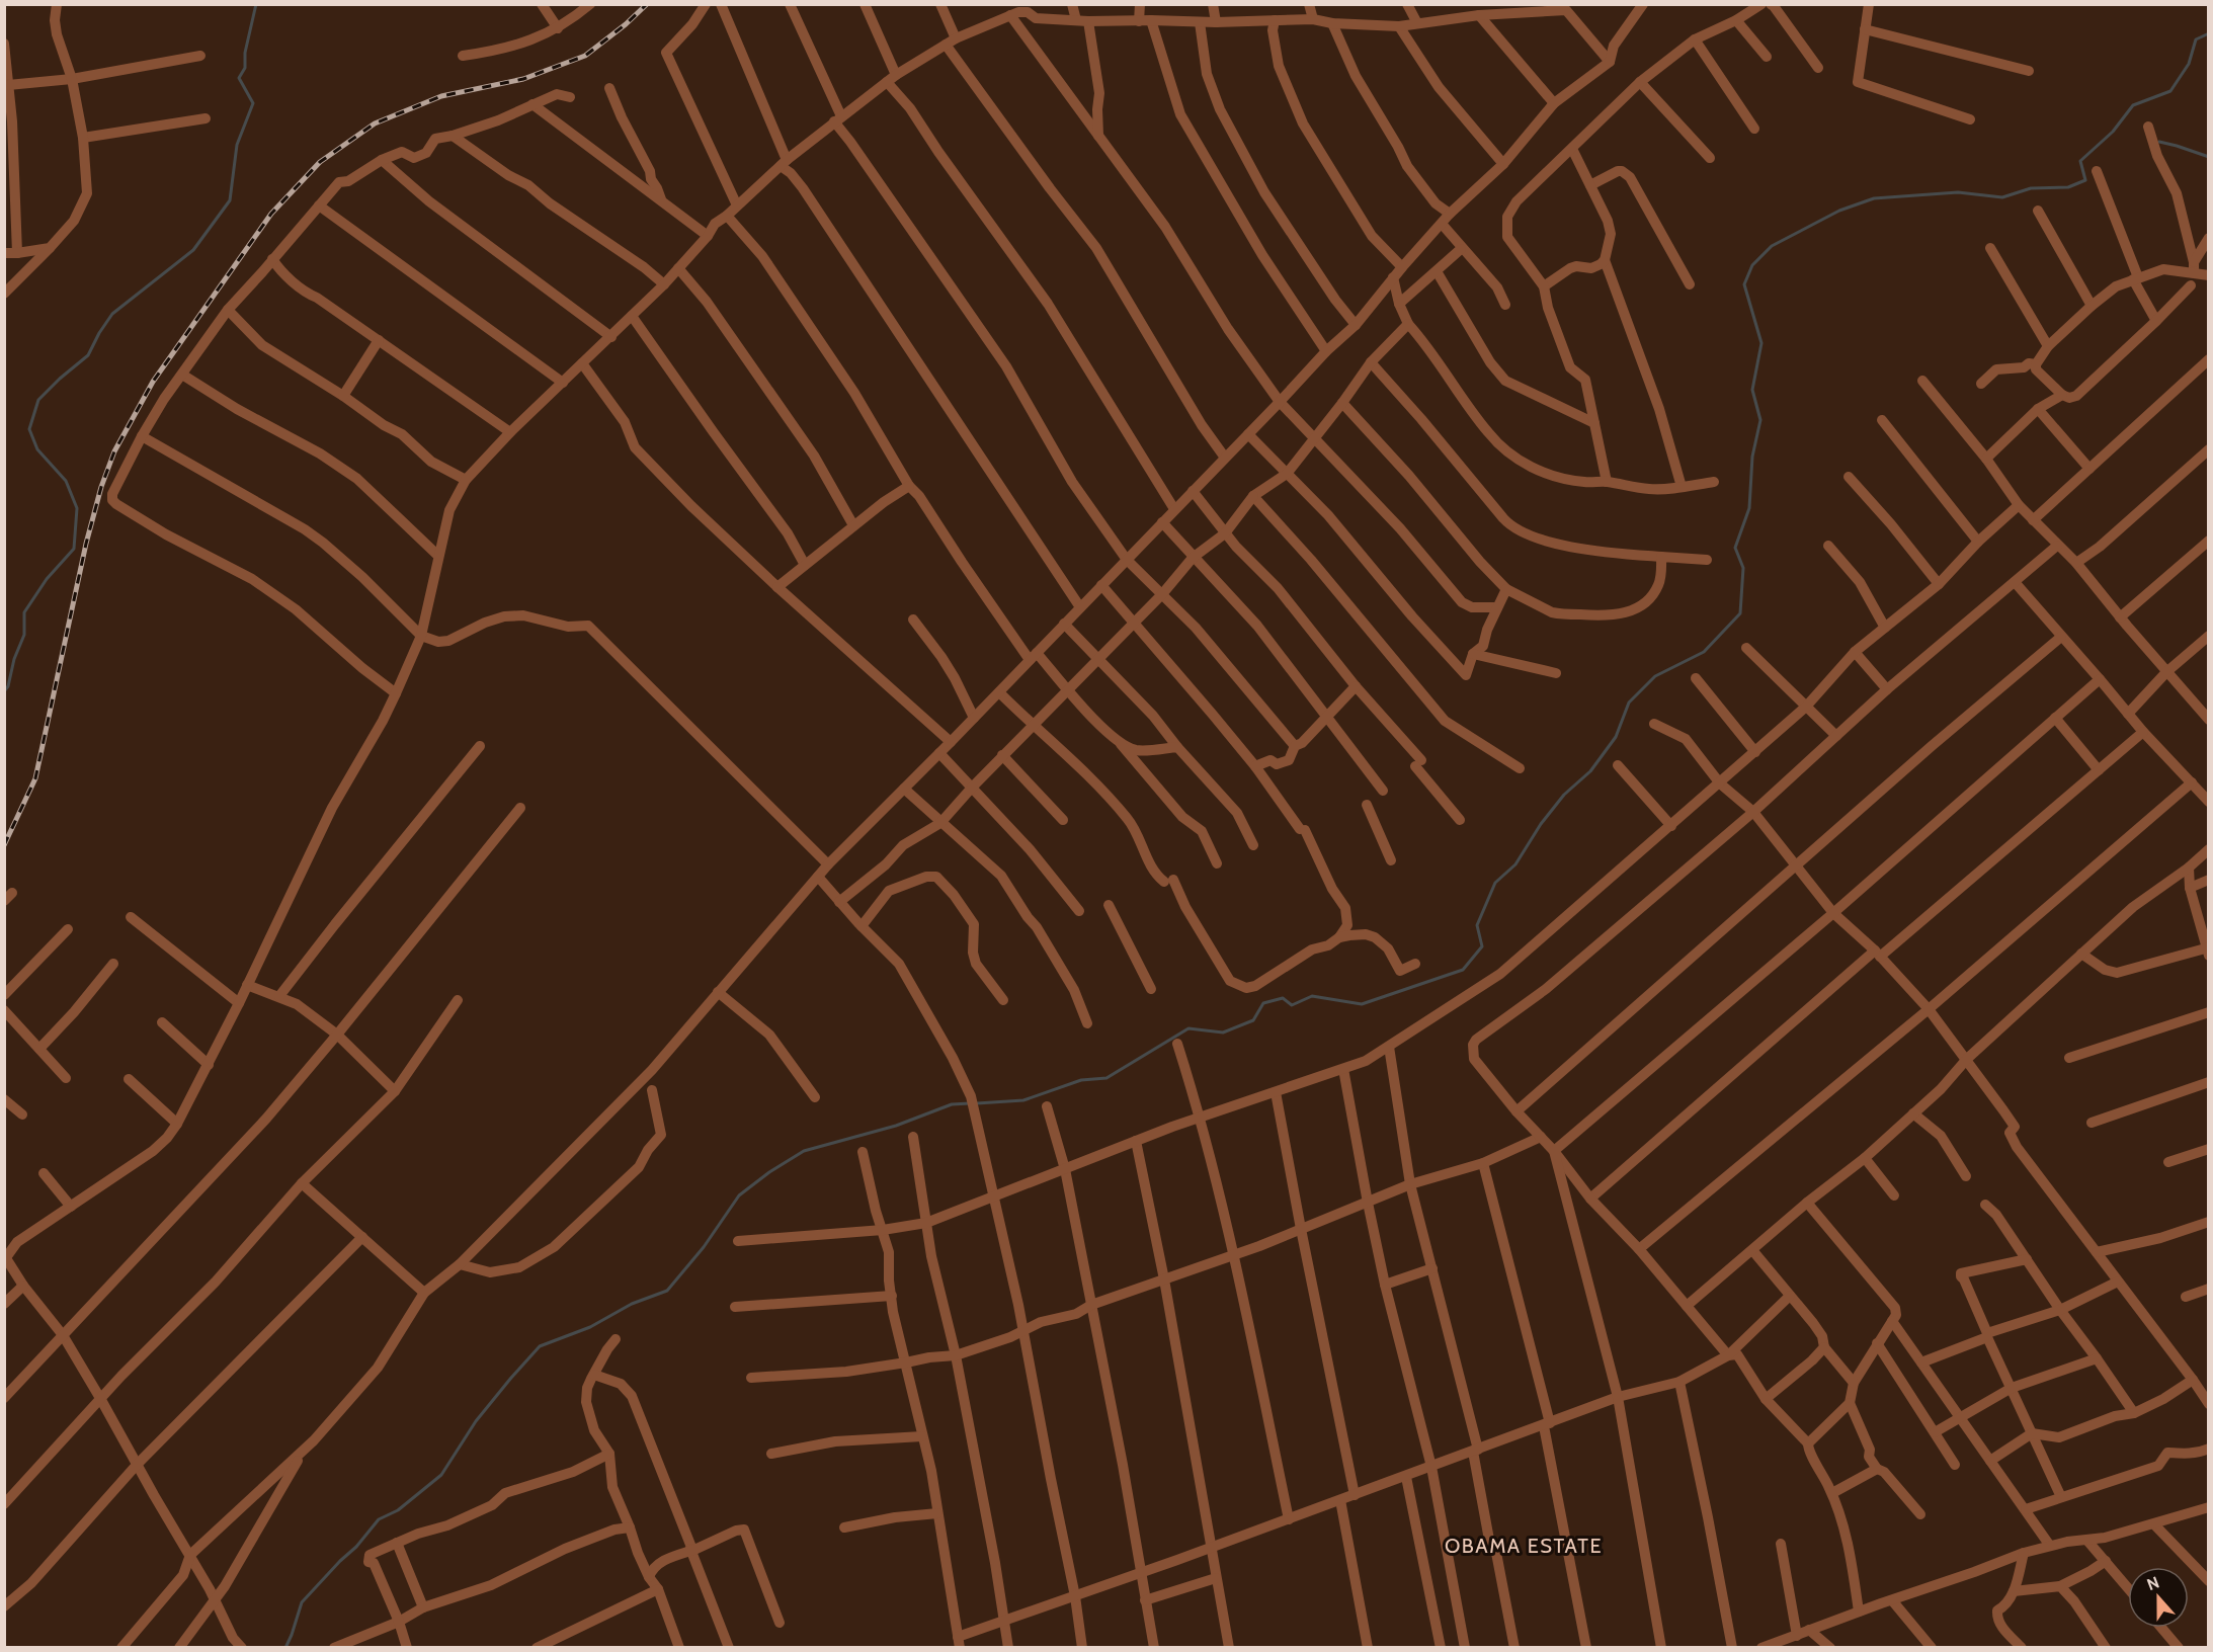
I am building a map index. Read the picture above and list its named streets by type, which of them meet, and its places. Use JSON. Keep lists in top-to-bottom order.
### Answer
{
  "districts": ["OBAMA ESTATE"],
  "north": "top"
}
